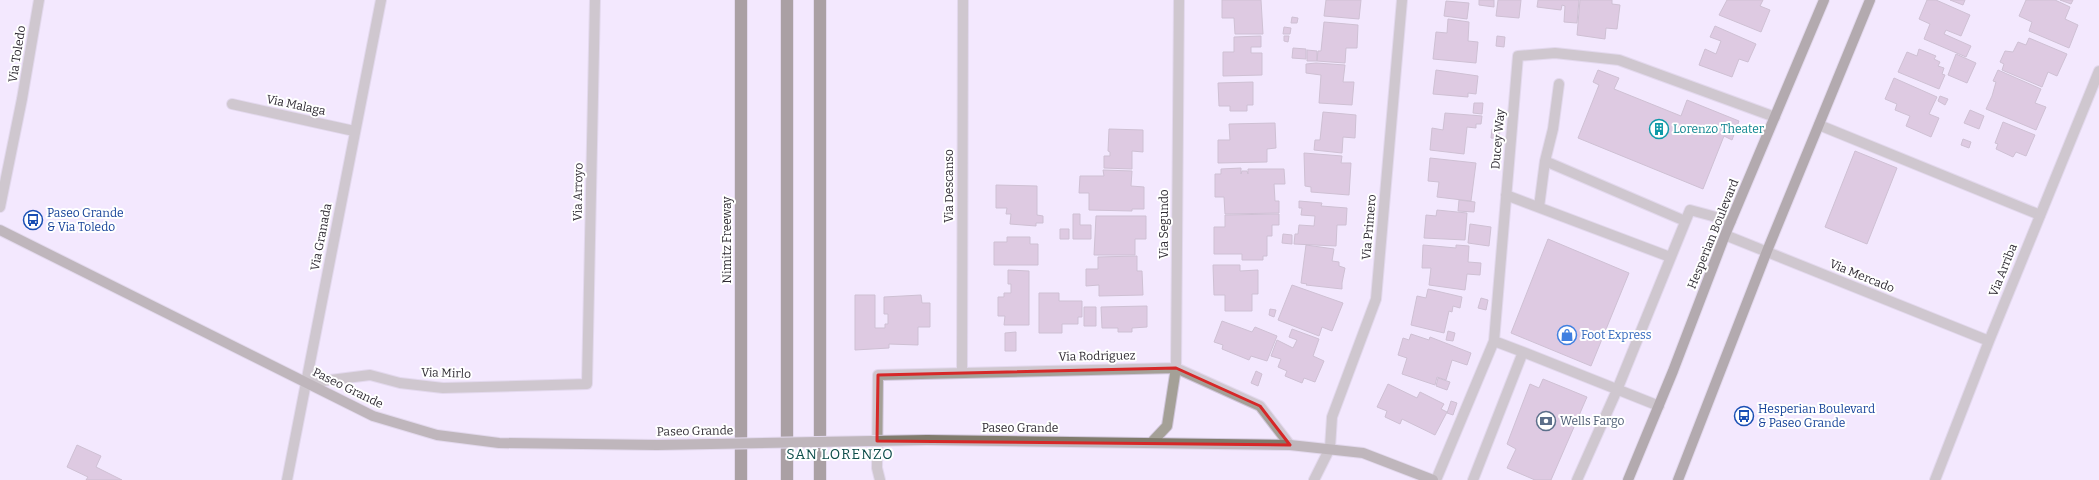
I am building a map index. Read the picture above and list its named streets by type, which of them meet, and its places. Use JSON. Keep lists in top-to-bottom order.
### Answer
{
  "streets": {
    "highway": ["Nimitz Freeway"],
    "main road": ["Hesperian Boulevard"],
    "street": [
      "Via Toledo",
      "Via Malaga",
      "Ducey Way",
      "Via Descanso",
      "Via Arroyo",
      "Via Segundo",
      "Via Primero",
      "Via Granada",
      "Via Arriba",
      "Via Mercado",
      "Via Rodriguez",
      "Via Mirlo",
      "Paseo Grande"
    ]
  },
  "crossings": [
    ["Via Malaga", "Via Granada"],
    ["Ducey Way", "Hesperian Boulevard"],
    ["Via Descanso", "Via Rodriguez"],
    ["Via Arroyo", "Via Mirlo"],
    ["Via Segundo", "Via Rodriguez"],
    ["Via Segundo", "Paseo Grande"],
    ["Via Primero", "Paseo Grande"],
    ["Hesperian Boulevard", "Via Mercado"],
    ["Via Granada", "Via Mirlo"],
    ["Via Granada", "Paseo Grande"],
    ["Via Arriba", "Via Mercado"],
    ["Via Rodriguez", "Paseo Grande"],
    ["Via Mirlo", "Paseo Grande"]
  ],
  "districts": ["SAN LORENZO"],
  "places": {
    "building": ["Lorenzo Theater"],
    "bus stop": ["Paseo Grande & Via Toledo", "Hesperian Boulevard & Paseo Grande"],
    "shop": ["Foot Express"],
    "bank": ["Wells Fargo"]
  }
}
